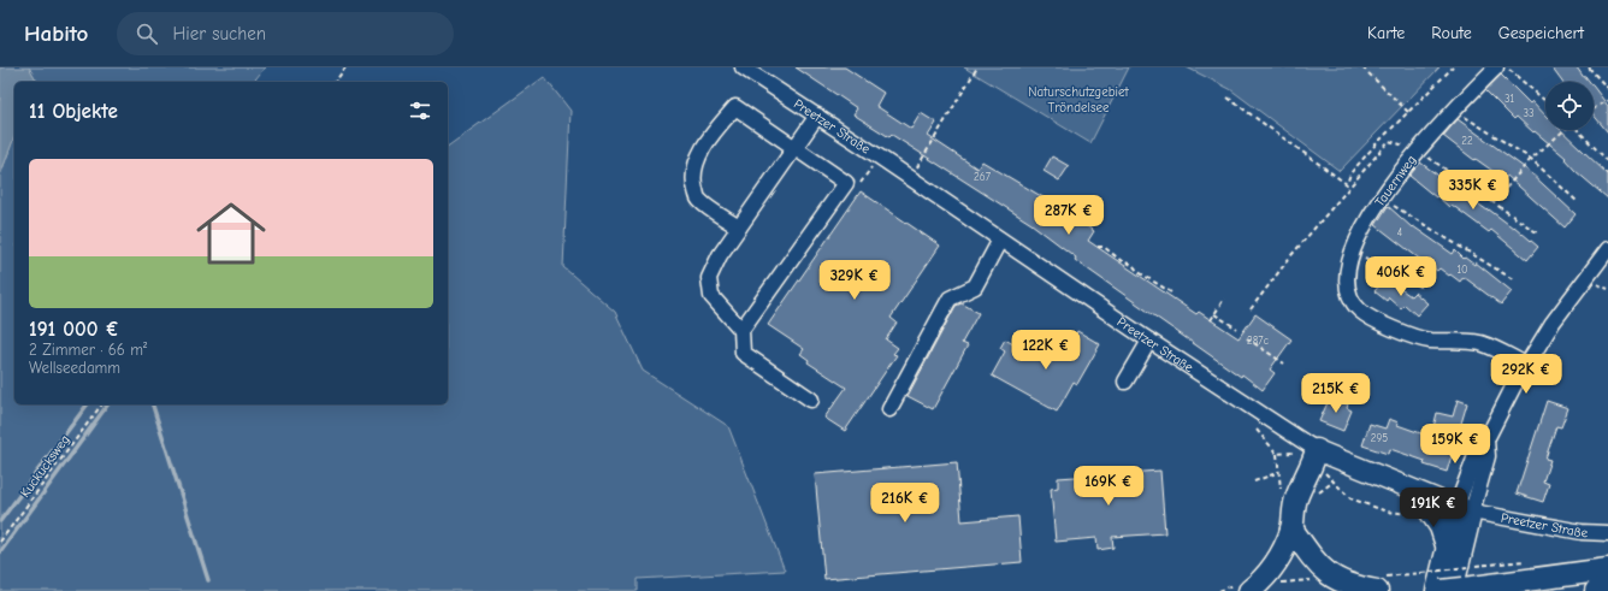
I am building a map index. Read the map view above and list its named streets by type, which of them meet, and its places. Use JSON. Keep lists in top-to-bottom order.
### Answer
{
  "streets": {
    "main road": ["Preetzer Straße"],
    "street": ["Tauernweg"],
    "path": ["Kuckucksweg"]
  },
  "parks": ["Naturschutzgebiet Tröndelsee"],
  "house_numbers": [
    "31",
    "33",
    "22",
    "267",
    "4",
    "10",
    "287c",
    "295"
  ],
  "page": {
    "header": "Habito",
    "search": "Hier suchen",
    "nav": ["Karte", "Route", "Gespeichert"],
    "heading": "11 Objekte",
    "list": [
      {
        "name": "191 000 €",
        "note": "2 Zimmer · 66 m² · Wellseedamm"
      }
    ],
    "price": [
      "335K €",
      "287K €",
      "406K €",
      "329K €",
      "122K €",
      "292K €",
      "215K €",
      "159K €",
      "169K €",
      "216K €",
      "191K €"
    ]
  }
}
